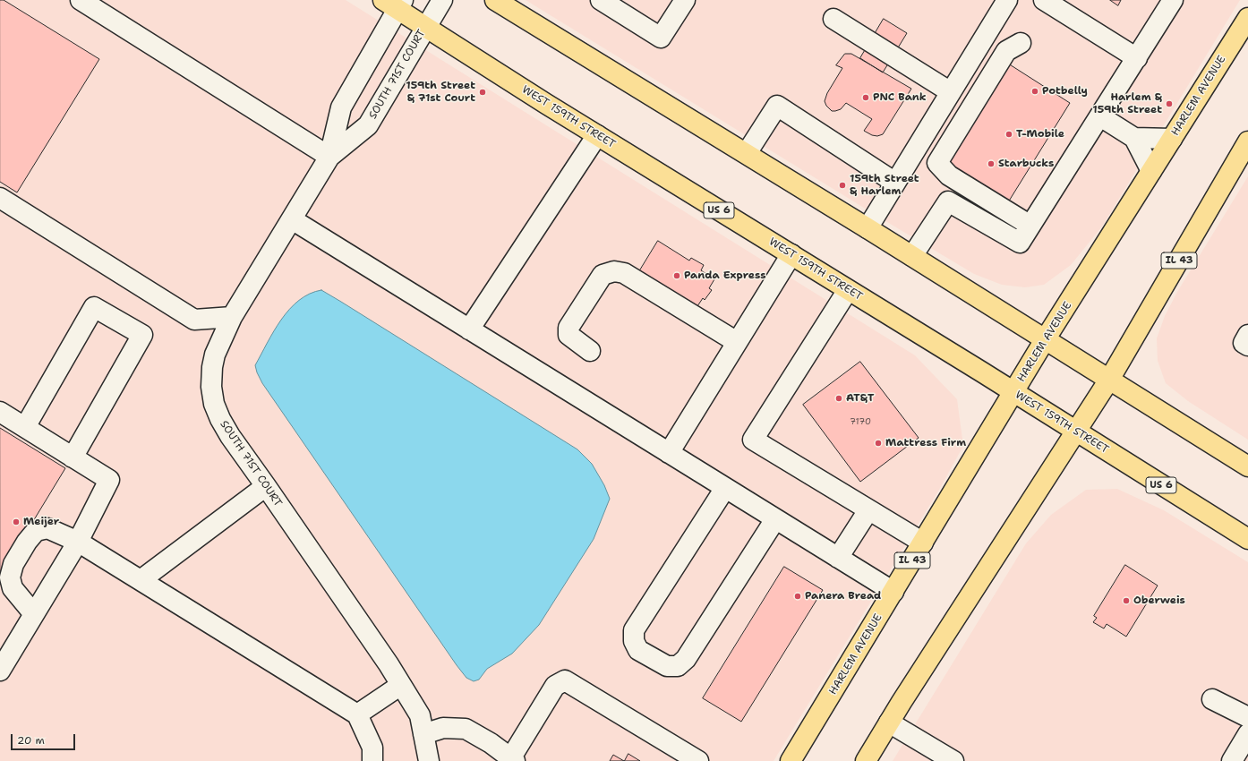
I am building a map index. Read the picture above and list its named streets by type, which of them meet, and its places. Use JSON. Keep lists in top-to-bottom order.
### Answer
{
  "streets": {
    "main road": [
      "HARLEM AVENUE",
      "WEST 159TH STREET",
      "US 6",
      "IL 43"
    ],
    "street": ["SOUTH 71ST COURT"]
  },
  "crossings": [
    ["SOUTH 71ST COURT", "WEST 159TH STREET"],
    ["HARLEM AVENUE", "WEST 159TH STREET"],
    ["WEST 159TH STREET", "IL 43"]
  ],
  "places": [
    "Potbelly",
    "159th Street & 71st Court",
    "PNC Bank",
    "Harlem & 159th Street",
    "T-Mobile",
    "Starbucks",
    "159th Street & Harlem",
    "Panda Express",
    "AT&T",
    "Mattress Firm",
    "Meijer",
    "Panera Bread",
    "Oberweis"
  ],
  "house_numbers": ["7170"],
  "scale_bar": "20 m"
}
